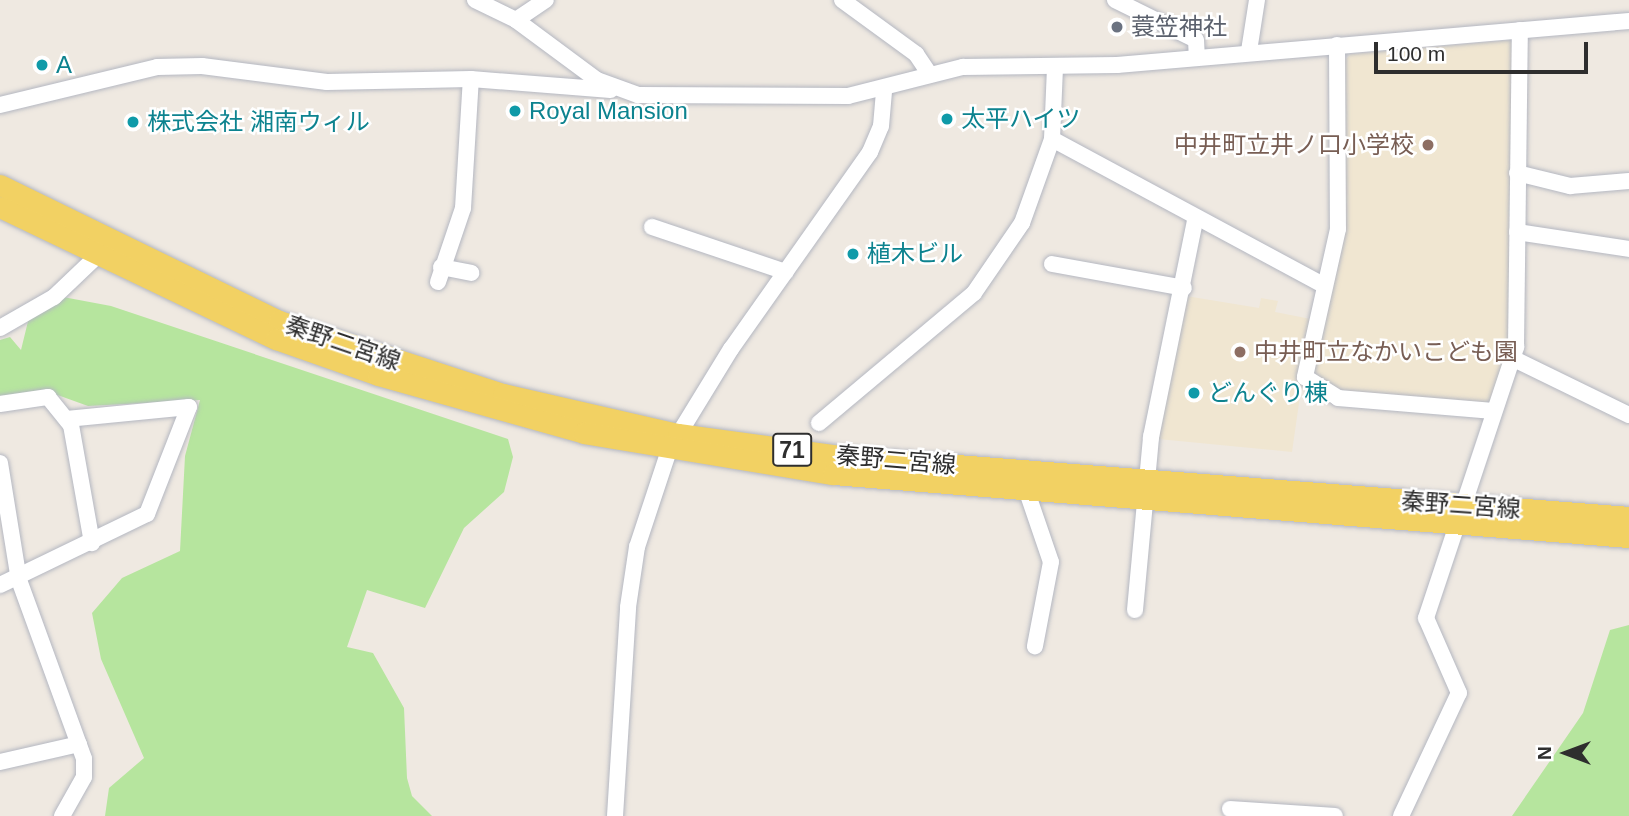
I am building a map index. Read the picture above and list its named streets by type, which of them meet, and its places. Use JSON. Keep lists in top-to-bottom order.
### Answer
{
  "streets": {
    "main road": ["秦野二宮線", "71"]
  },
  "places": [
    "蓑笠神社",
    "A",
    "Royal Mansion",
    "太平ハイツ",
    "株式会社 湘南ウィル",
    "中井町立井ノ口小学校",
    "植木ビル",
    "中井町立なかいこども園",
    "どんぐり棟"
  ],
  "scale_bar": "100 m",
  "north": "left"
}
